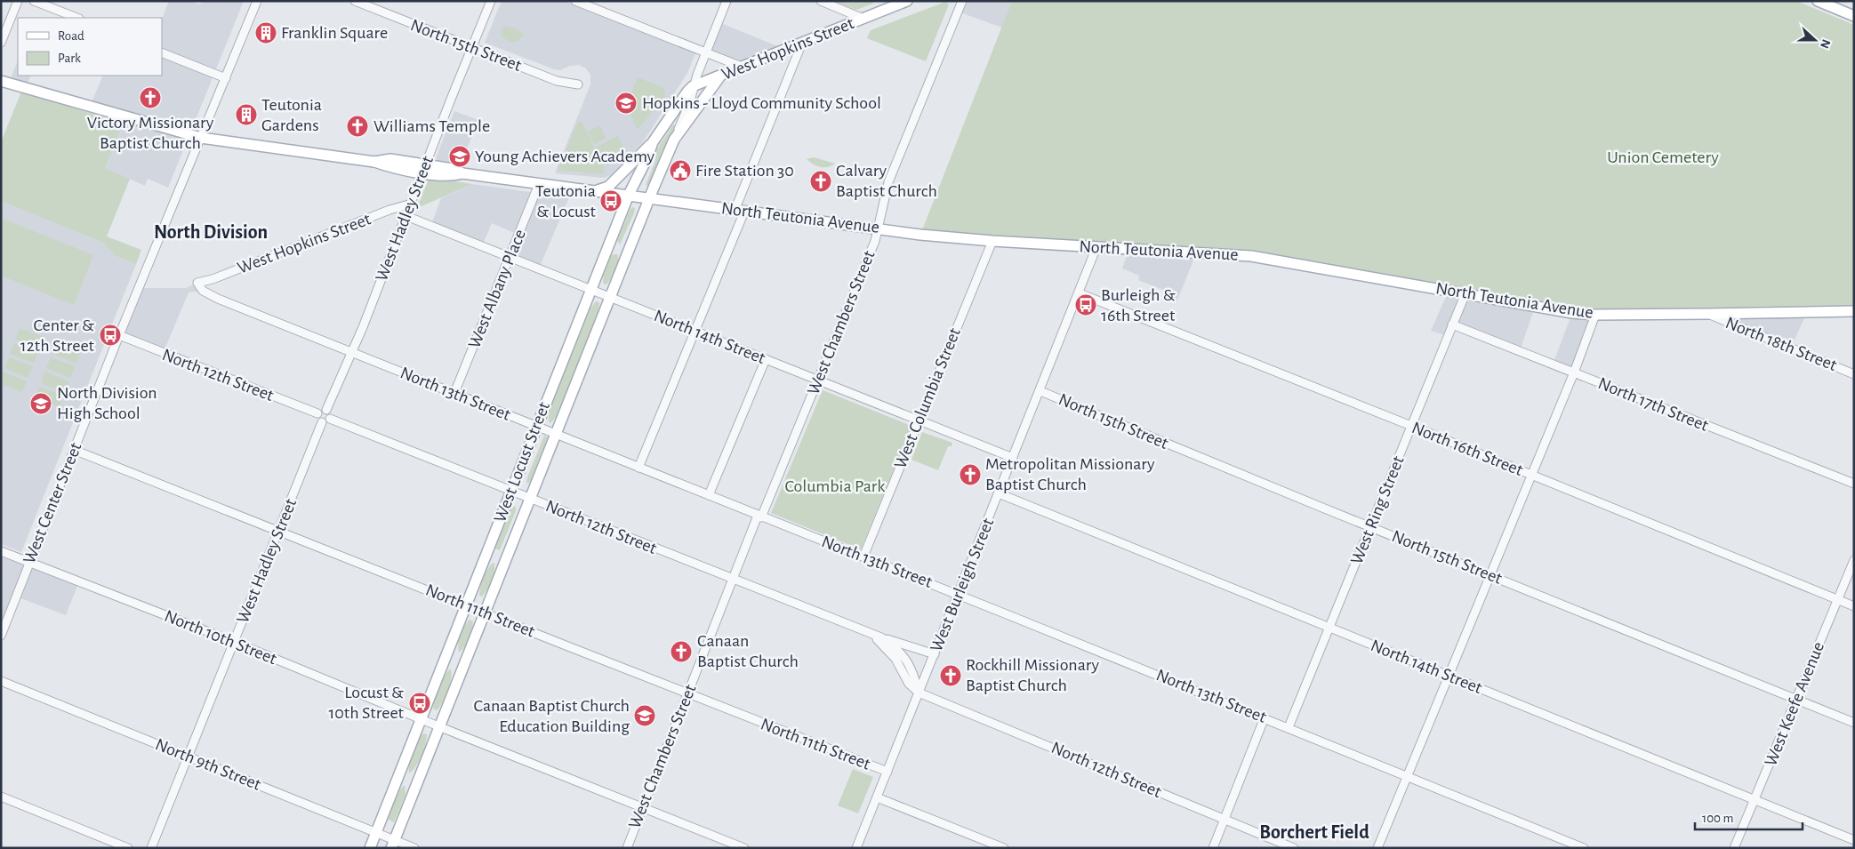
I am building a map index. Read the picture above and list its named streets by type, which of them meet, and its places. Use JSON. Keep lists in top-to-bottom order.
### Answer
{
  "streets": {
    "main road": ["West Hopkins Street", "North Teutonia Avenue", "West Locust Street"],
    "street": [
      "North 15th Street",
      "West Hadley Street",
      "West Albany Place",
      "West Chambers Street",
      "North 14th Street",
      "North 18th Street",
      "North 12th Street",
      "North 13th Street",
      "West Columbia Street",
      "North 17th Street",
      "North 16th Street",
      "West Center Street",
      "West Ring Street",
      "West Burleigh Street",
      "North 11th Street",
      "North 10th Street",
      "West Keefe Avenue",
      "North 9th Street"
    ]
  },
  "crossings": [
    ["North 15th Street", "West Hadley Street"],
    ["North 15th Street", "West Ring Street"],
    ["North 15th Street", "West Burleigh Street"],
    ["North 15th Street", "West Keefe Avenue"],
    ["West Hopkins Street", "West Hadley Street"],
    ["West Hopkins Street", "North 13th Street"],
    ["West Hopkins Street", "West Locust Street"],
    ["North Teutonia Avenue", "West Hadley Street"],
    ["North Teutonia Avenue", "West Albany Place"],
    ["North Teutonia Avenue", "West Chambers Street"],
    ["North Teutonia Avenue", "North 18th Street"],
    ["North Teutonia Avenue", "West Columbia Street"],
    ["North Teutonia Avenue", "West Locust Street"],
    ["North Teutonia Avenue", "West Center Street"],
    ["North Teutonia Avenue", "West Ring Street"],
    ["North Teutonia Avenue", "West Burleigh Street"],
    ["West Hadley Street", "North 14th Street"],
    ["West Hadley Street", "North 12th Street"],
    ["West Hadley Street", "North 13th Street"],
    ["West Hadley Street", "North 11th Street"],
    ["West Hadley Street", "North 10th Street"],
    ["West Hadley Street", "North 9th Street"],
    ["West Albany Place", "North 14th Street"],
    ["West Albany Place", "North 13th Street"],
    ["West Chambers Street", "North 14th Street"],
    ["West Chambers Street", "North 12th Street"],
    ["West Chambers Street", "North 13th Street"],
    ["West Chambers Street", "North 11th Street"],
    ["West Chambers Street", "North 10th Street"],
    ["North 14th Street", "West Columbia Street"],
    ["North 14th Street", "West Locust Street"],
    ["North 14th Street", "West Ring Street"],
    ["North 14th Street", "West Burleigh Street"],
    ["North 14th Street", "West Keefe Avenue"],
    ["North 12th Street", "West Locust Street"],
    ["North 12th Street", "West Center Street"],
    ["North 12th Street", "West Burleigh Street"],
    ["North 13th Street", "West Columbia Street"],
    ["North 13th Street", "West Locust Street"],
    ["North 13th Street", "West Ring Street"],
    ["North 13th Street", "West Burleigh Street"],
    ["North 17th Street", "West Ring Street"],
    ["North 16th Street", "West Ring Street"],
    ["North 16th Street", "West Burleigh Street"],
    ["North 16th Street", "West Keefe Avenue"],
    ["West Locust Street", "North 11th Street"],
    ["West Locust Street", "North 10th Street"],
    ["West Locust Street", "North 9th Street"],
    ["West Center Street", "North 11th Street"],
    ["West Center Street", "North 10th Street"],
    ["West Burleigh Street", "North 11th Street"]
  ],
  "districts": ["North Division", "Borchert Field"],
  "parks": ["Union Cemetery", "Columbia Park"],
  "places": {
    "building": ["Franklin Square", "Teutonia Gardens"],
    "church": [
      "Victory Missionary Baptist Church",
      "Williams Temple",
      "Calvary Baptist Church",
      "Metropolitan Missionary Baptist Church",
      "Canaan Baptist Church",
      "Rockhill Missionary Baptist Church"
    ],
    "school or university": [
      "Hopkins - Lloyd Community School",
      "Young Achievers Academy",
      "North Division High School",
      "Canaan Baptist Church Education Building"
    ],
    "public building": ["Fire Station 30"],
    "bus stop": [
      "Teutonia & Locust",
      "Burleigh & 16th Street",
      "Center & 12th Street",
      "Locust & 10th Street"
    ]
  },
  "legend": ["Road", "Park"],
  "scale_bar": "100 m",
  "north": "right"
}
